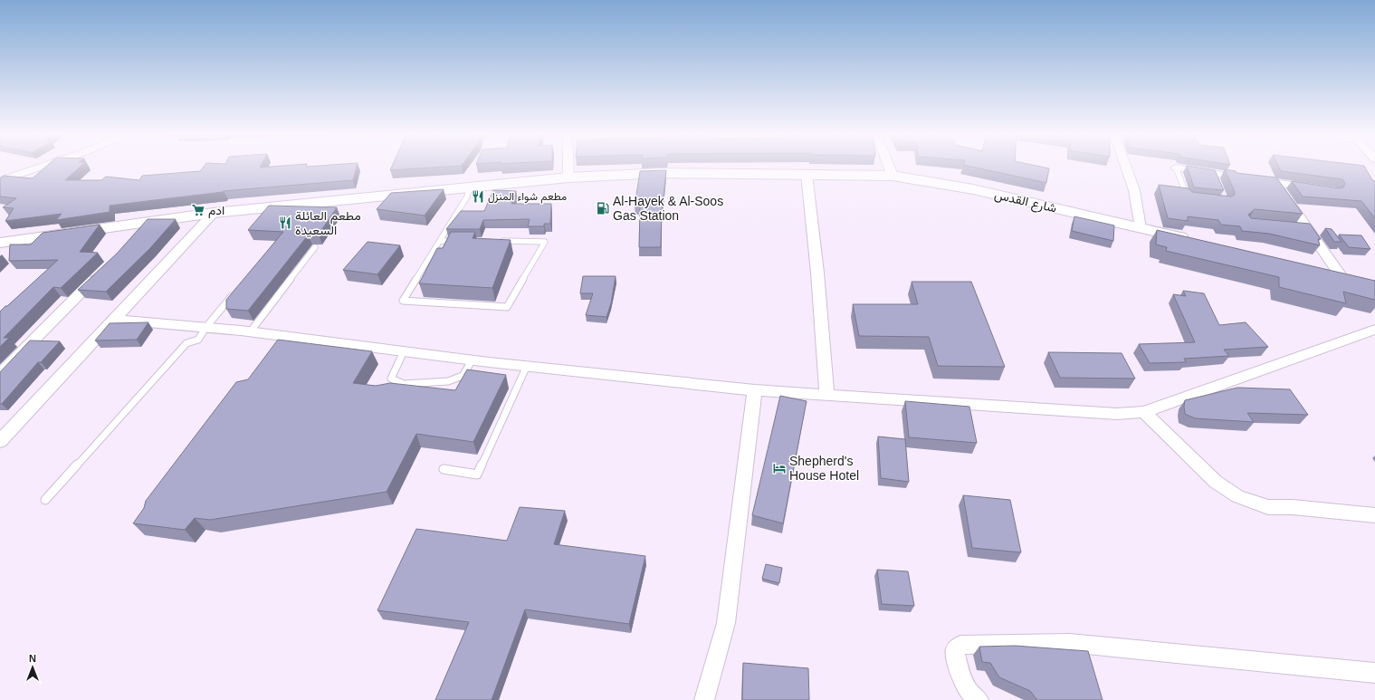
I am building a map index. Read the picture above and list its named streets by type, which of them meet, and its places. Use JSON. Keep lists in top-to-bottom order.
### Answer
{
  "streets": {
    "main road": ["شارع القدس"]
  },
  "places": {
    "restaurant": ["مطعم شواء المنزل", "مطعم العائلة السعيدة"],
    "fuel station": ["Al-Hayek & Al-Soos Gas Station"],
    "supermarket": ["ادم"],
    "hotel": ["Shepherd's House Hotel"]
  },
  "north": "top"
}
